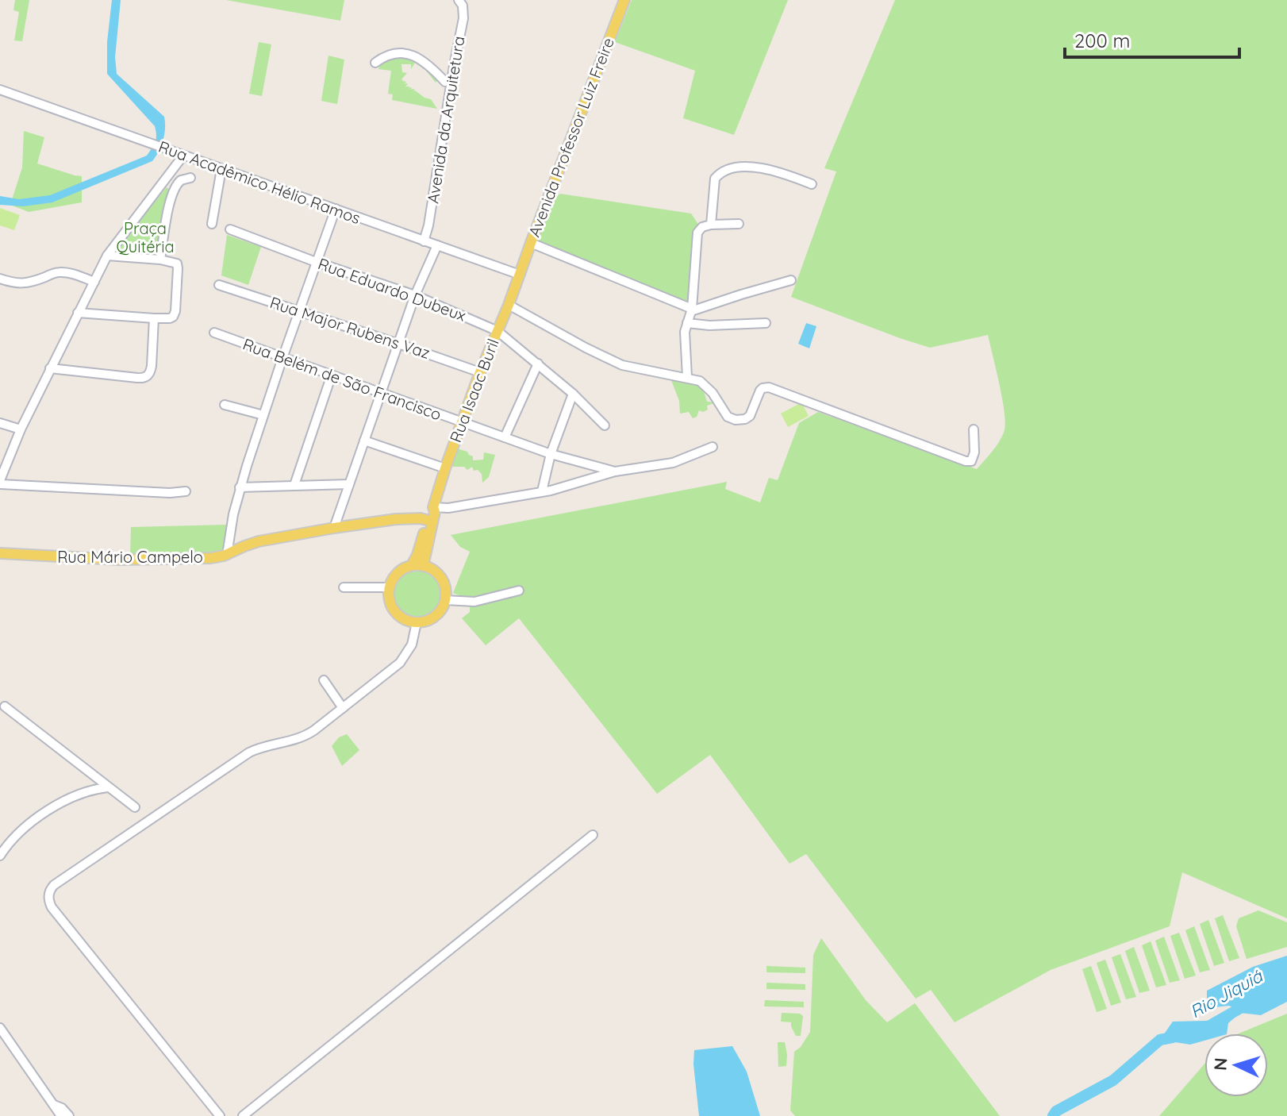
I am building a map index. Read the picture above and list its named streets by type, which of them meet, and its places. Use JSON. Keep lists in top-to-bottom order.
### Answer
{
  "streets": {
    "main road": ["Avenida Professor Luiz Freire", "Rua Isaac Buril", "Rua Mário Campelo"],
    "street": [
      "Avenida da Arquitetura",
      "Rua Acadêmico Hélio Ramos",
      "Rua Eduardo Dubeux",
      "Rua Major Rubens Vaz",
      "Rua Belém de São Francisco"
    ]
  },
  "crossings": [
    ["Avenida da Arquitetura", "Rua Acadêmico Hélio Ramos"],
    ["Avenida Professor Luiz Freire", "Rua Acadêmico Hélio Ramos"],
    ["Avenida Professor Luiz Freire", "Rua Isaac Buril"],
    ["Rua Acadêmico Hélio Ramos", "Rua Isaac Buril"],
    ["Rua Eduardo Dubeux", "Rua Isaac Buril"],
    ["Rua Major Rubens Vaz", "Rua Isaac Buril"],
    ["Rua Belém de São Francisco", "Rua Isaac Buril"],
    ["Rua Isaac Buril", "Rua Mário Campelo"]
  ],
  "water": ["Rio Jiquiá"],
  "parks": ["Praça Quitéria"],
  "scale_bar": "200 m",
  "north": "left"
}
